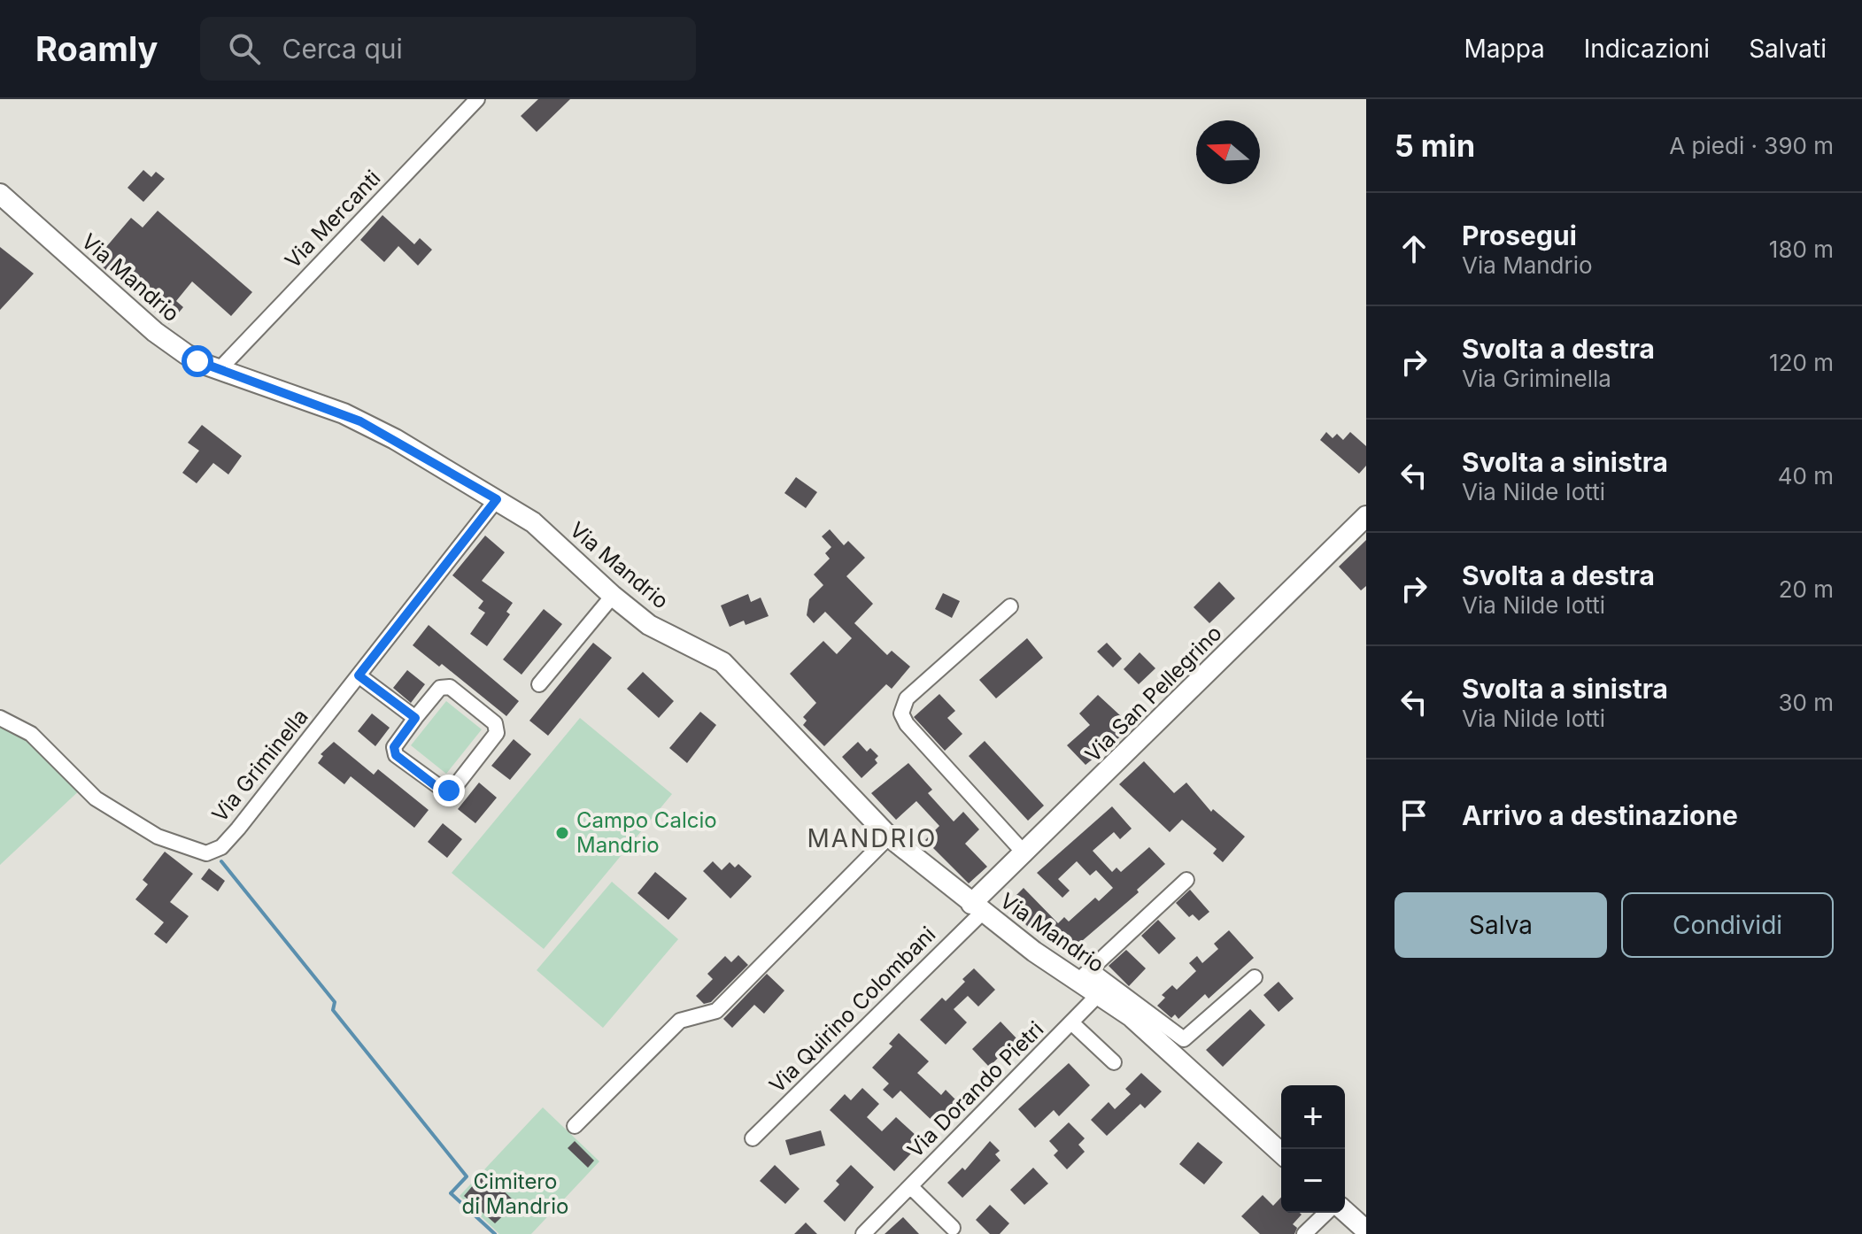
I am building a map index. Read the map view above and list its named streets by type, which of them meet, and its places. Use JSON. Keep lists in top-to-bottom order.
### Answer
{
  "streets": {
    "street": [
      "Via Mercanti",
      "Via Mandrio",
      "Via San Pellegrino",
      "Via Griminella",
      "Via Quirino Colombani",
      "Via Dorando Pietri"
    ]
  },
  "crossings": [
    ["Via Mercanti", "Via Mandrio"],
    ["Via Mandrio", "Via San Pellegrino"],
    ["Via Mandrio", "Via Griminella"],
    ["Via Mandrio", "Via Quirino Colombani"],
    ["Via Mandrio", "Via Dorando Pietri"],
    ["Via San Pellegrino", "Via Quirino Colombani"]
  ],
  "districts": ["MANDRIO"],
  "parks": ["Cimitero di Mandrio"],
  "places": ["Campo Calcio Mandrio"],
  "north": "left",
  "page": {
    "header": "Roamly",
    "search": "Cerca qui",
    "nav": ["Mappa", "Indicazioni", "Salvati"],
    "heading": ["5 min", "A piedi · 390 m"],
    "list": [
      ["Prosegui", "Via Mandrio", "180 m"],
      ["Svolta a destra", "Via Griminella", "120 m"],
      ["Svolta a sinistra", "Via Nilde Iotti", "40 m"],
      ["Svolta a destra", "Via Nilde Iotti", "20 m"],
      ["Svolta a sinistra", "Via Nilde Iotti", "30 m"],
      "Arrivo a destinazione"
    ],
    "buttons": ["Salva", "Condividi"],
    "map_buttons": ["+", "−"]
  }
}
